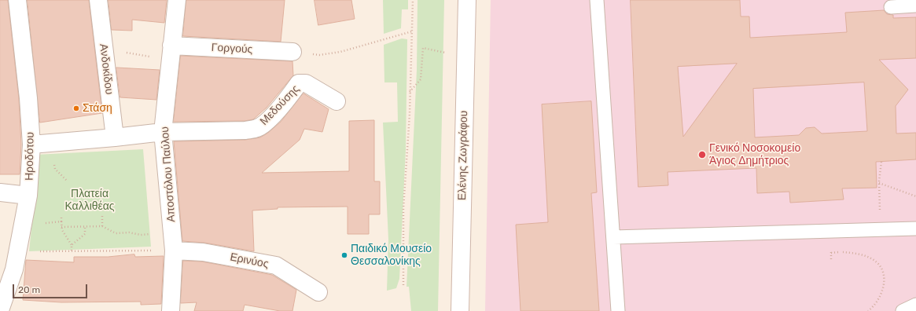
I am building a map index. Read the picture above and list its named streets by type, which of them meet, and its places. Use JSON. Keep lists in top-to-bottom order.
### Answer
{
  "streets": {
    "street": [
      "Γοργούς",
      "Ανδοκίδου",
      "Μεδούσης",
      "Ελένης Ζωγράφου",
      "Ηροδότου",
      "Αποστόλου Παύλου",
      "Ερινύος"
    ]
  },
  "crossings": [
    ["Γοργούς", "Αποστόλου Παύλου"],
    ["Μεδούσης", "Αποστόλου Παύλου"],
    ["Αποστόλου Παύλου", "Ερινύος"]
  ],
  "parks": ["Πλατεία Καλλιθέας"],
  "places": ["Στάση", "Γενικό Νοσοκομείο Άγιος Δημήτριος", "Παιδικό Μουσείο Θεσσαλονίκης"],
  "scale_bar": "20 m"
}
